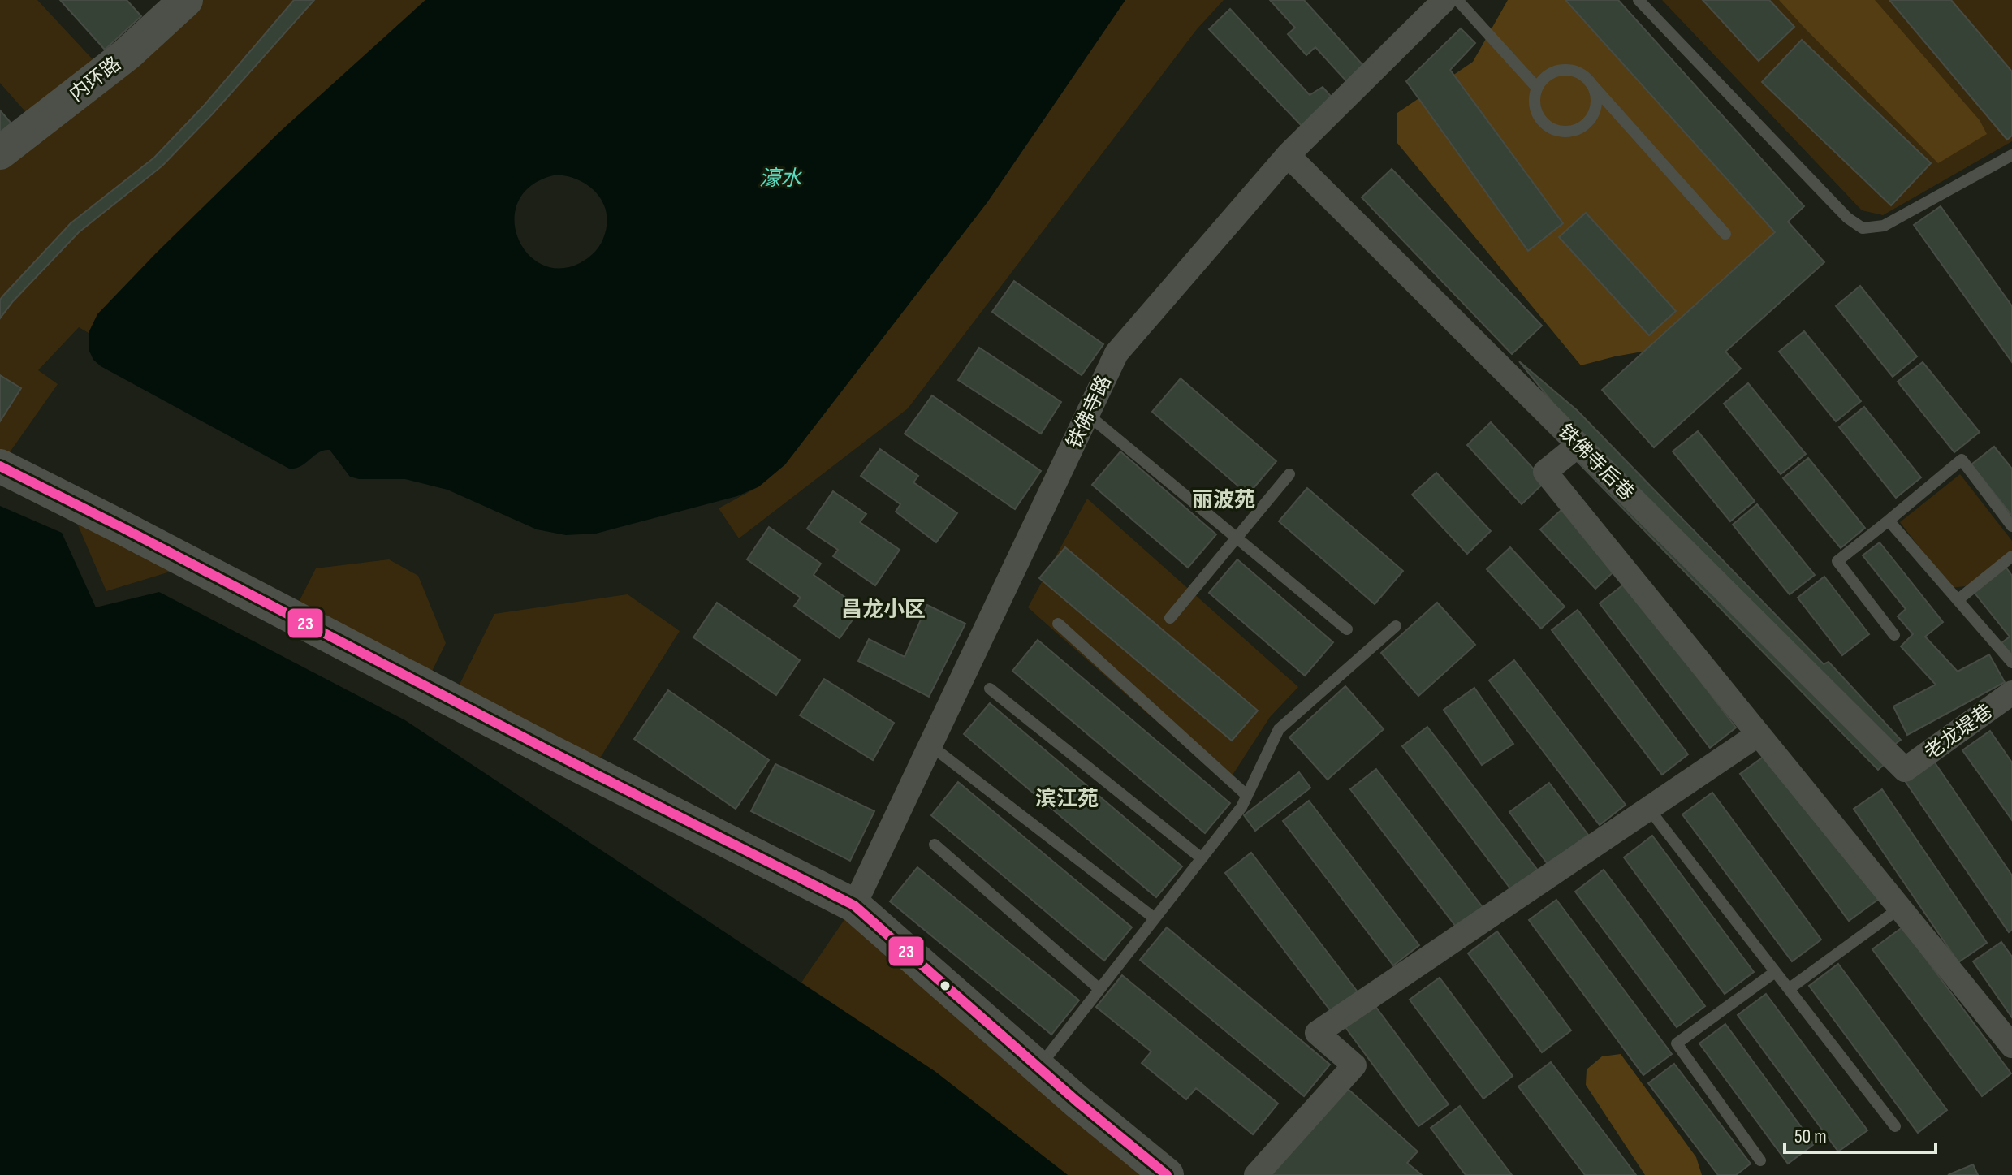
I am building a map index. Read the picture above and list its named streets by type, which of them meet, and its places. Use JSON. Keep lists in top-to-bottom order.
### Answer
{
  "streets": {
    "street": [
      "内环路",
      "铁佛寺路",
      "铁佛寺后巷",
      "老龙堤巷"
    ]
  },
  "crossings": [
    ["铁佛寺路", "铁佛寺后巷"],
    ["铁佛寺后巷", "老龙堤巷"]
  ],
  "districts": ["丽波苑", "昌龙小区", "滨江苑"],
  "water": ["濠水"],
  "lines": ["transit line 23"],
  "scale_bar": "50 m"
}
